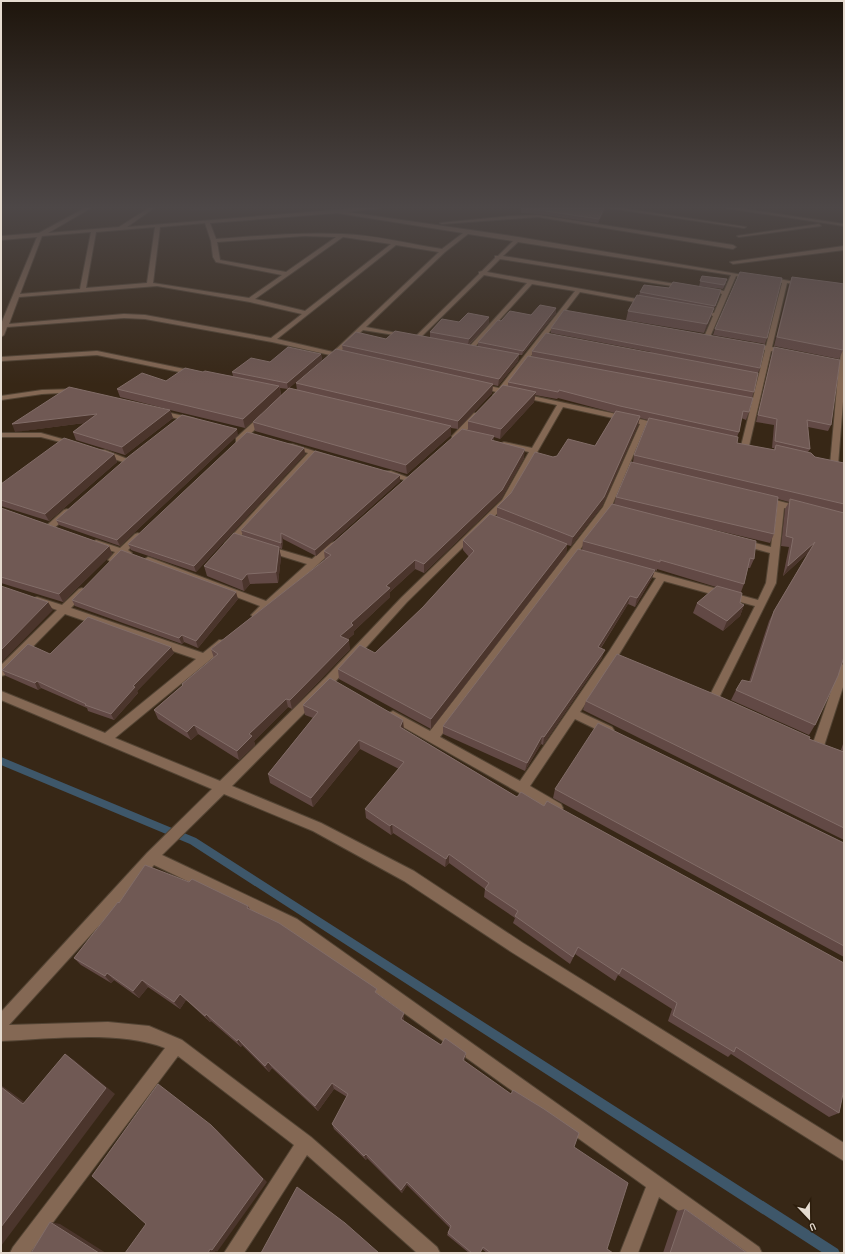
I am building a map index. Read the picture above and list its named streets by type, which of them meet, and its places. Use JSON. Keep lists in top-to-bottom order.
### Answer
{
  "north": "bottom"
}
